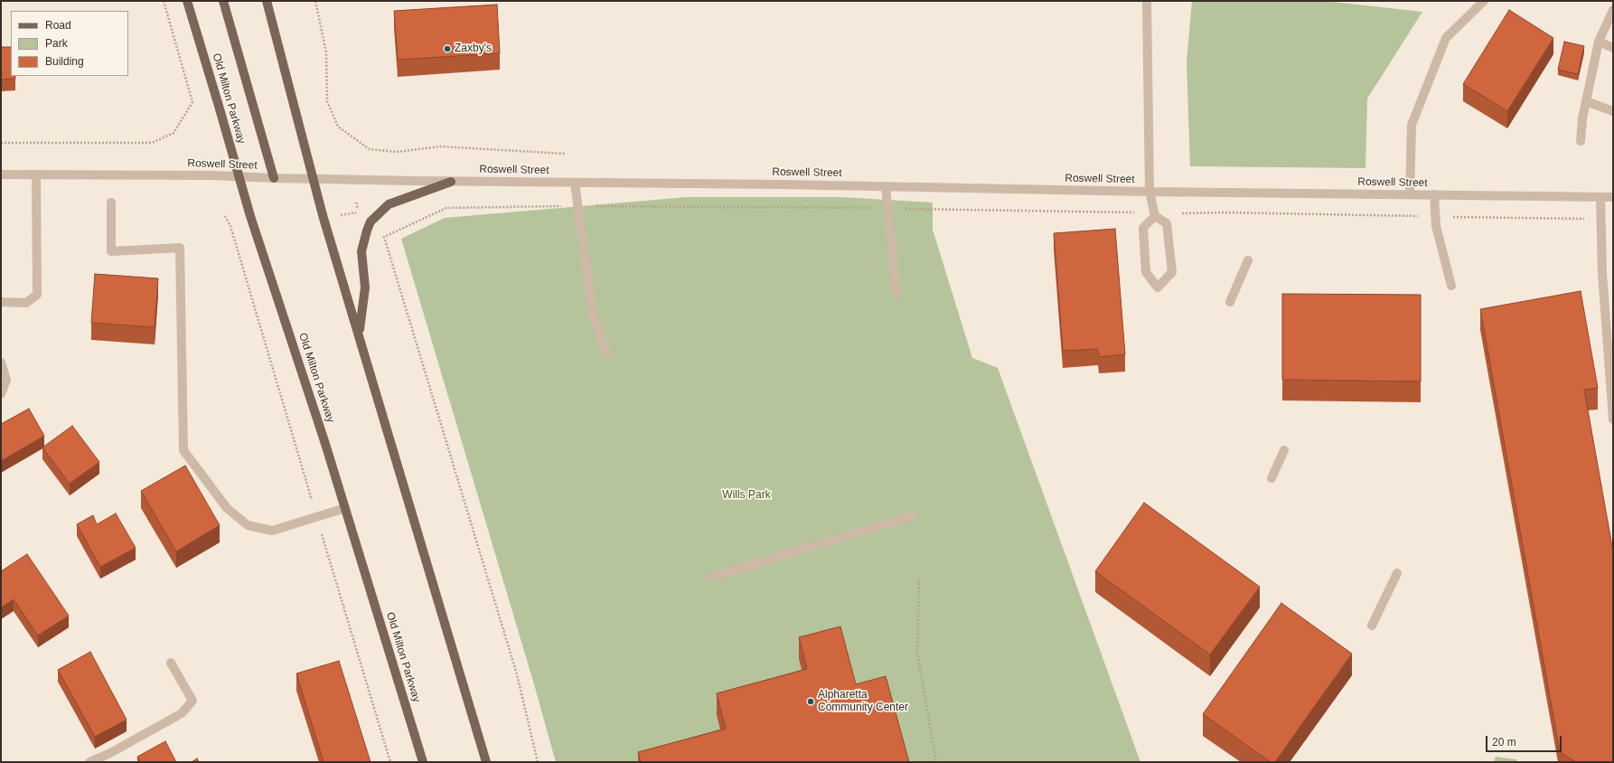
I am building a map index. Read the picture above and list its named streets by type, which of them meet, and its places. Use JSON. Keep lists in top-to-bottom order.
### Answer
{
  "streets": {
    "main road": ["Old Milton Parkway"],
    "street": ["Roswell Street"]
  },
  "crossings": [
    ["Old Milton Parkway", "Roswell Street"]
  ],
  "parks": ["Wills Park"],
  "places": ["Zaxby's", "Alpharetta Community Center"],
  "legend": ["Road", "Park", "Building"],
  "scale_bar": "20 m"
}
